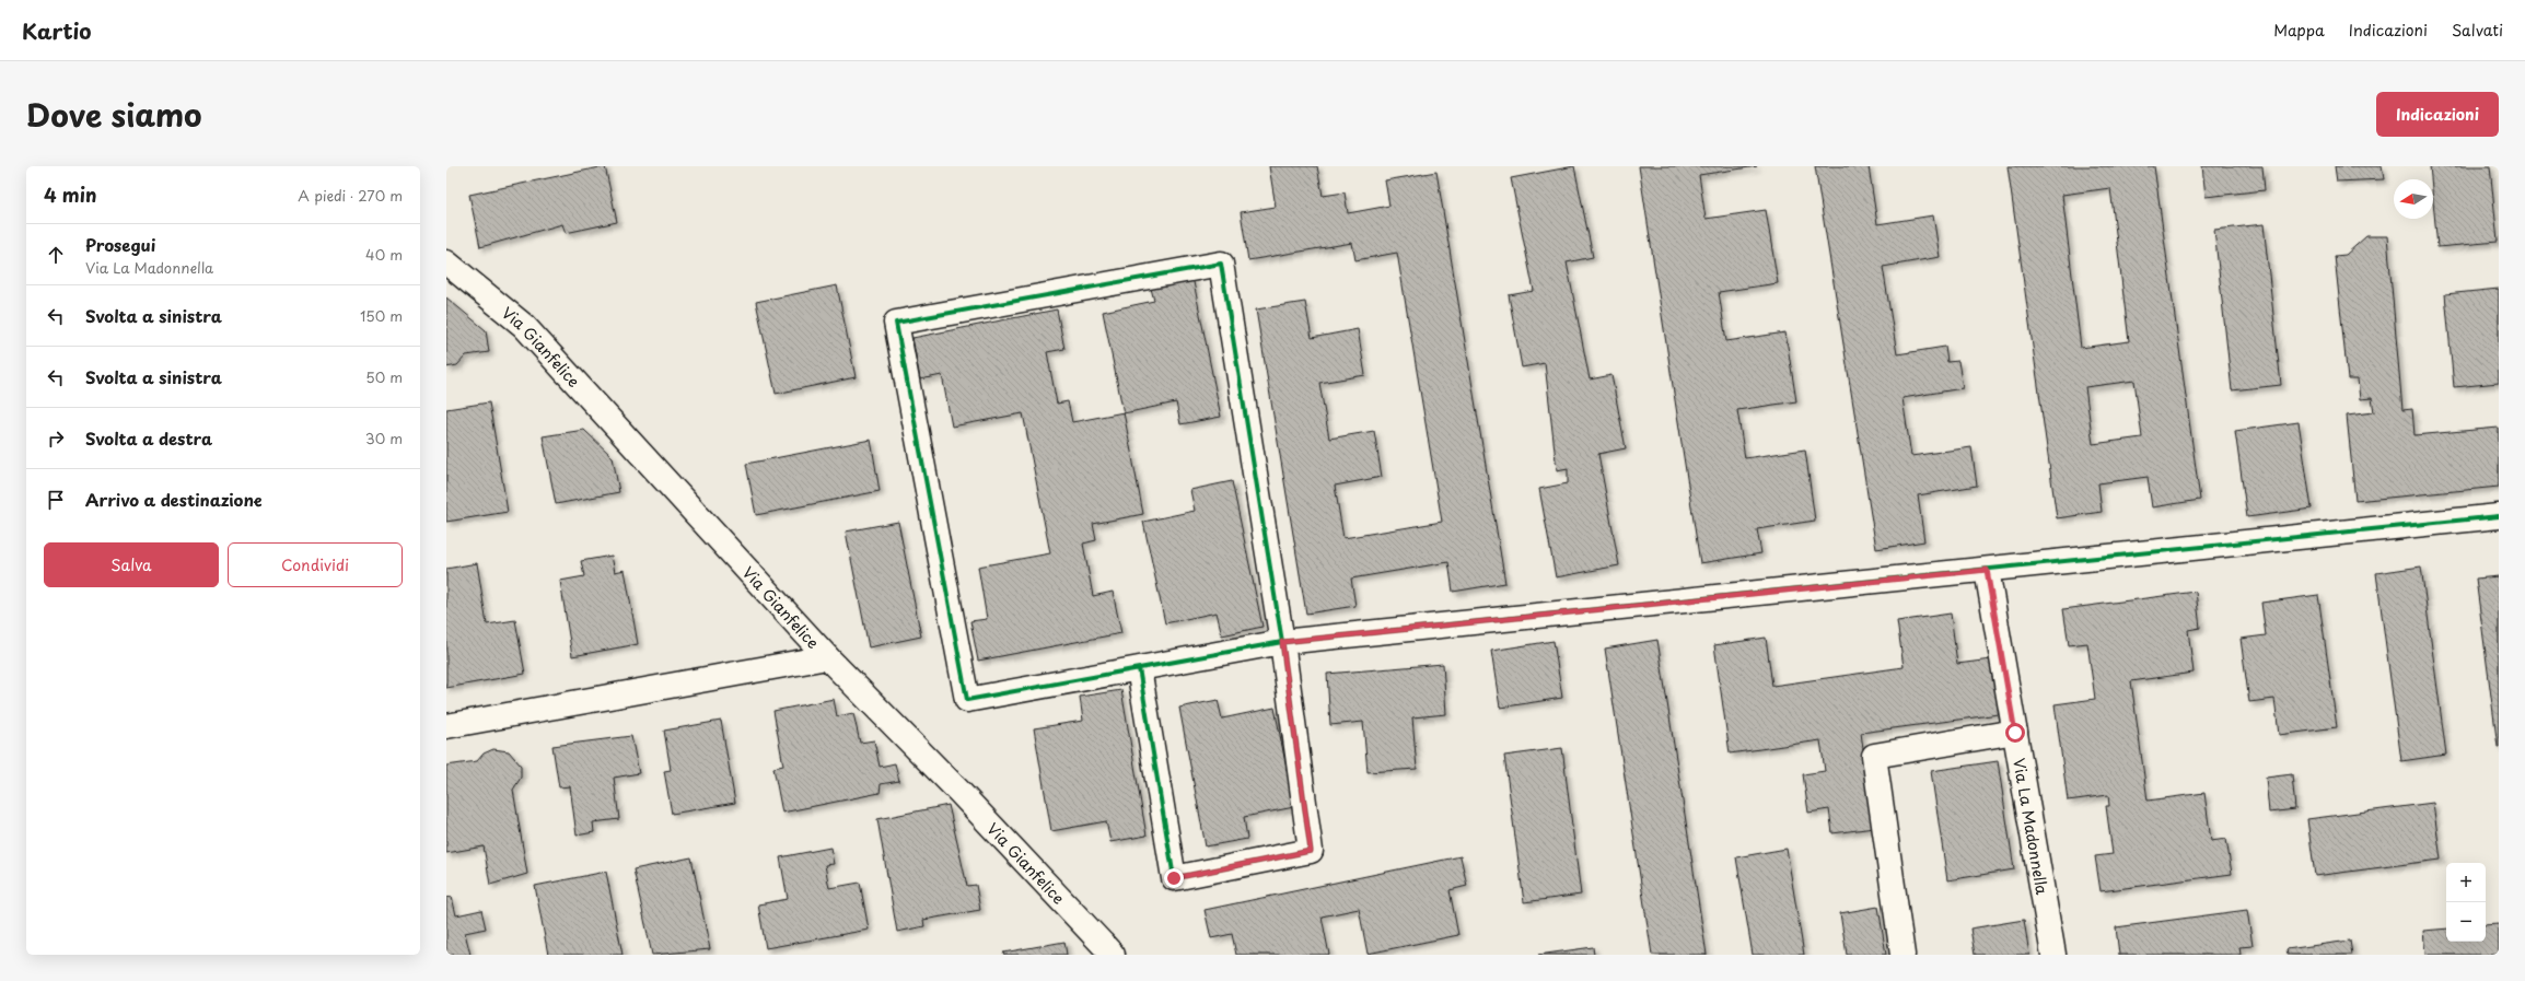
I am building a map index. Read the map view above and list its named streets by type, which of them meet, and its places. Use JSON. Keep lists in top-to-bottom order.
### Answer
{
  "streets": {
    "street": ["Via Gianfelice", "Via La Madonnella"]
  },
  "north": "left",
  "page": {
    "header": "Kartio",
    "nav": ["Mappa", "Indicazioni", "Salvati"],
    "title": "Dove siamo",
    "buttons": [
      "Indicazioni",
      ["Salva", "Condividi"]
    ],
    "heading": ["4 min", "A piedi · 270 m"],
    "list": [
      ["Prosegui", "Via La Madonnella", "40 m"],
      ["Svolta a sinistra", "150 m"],
      ["Svolta a sinistra", "50 m"],
      ["Svolta a destra", "30 m"],
      "Arrivo a destinazione"
    ],
    "map_buttons": ["+", "−"]
  }
}
